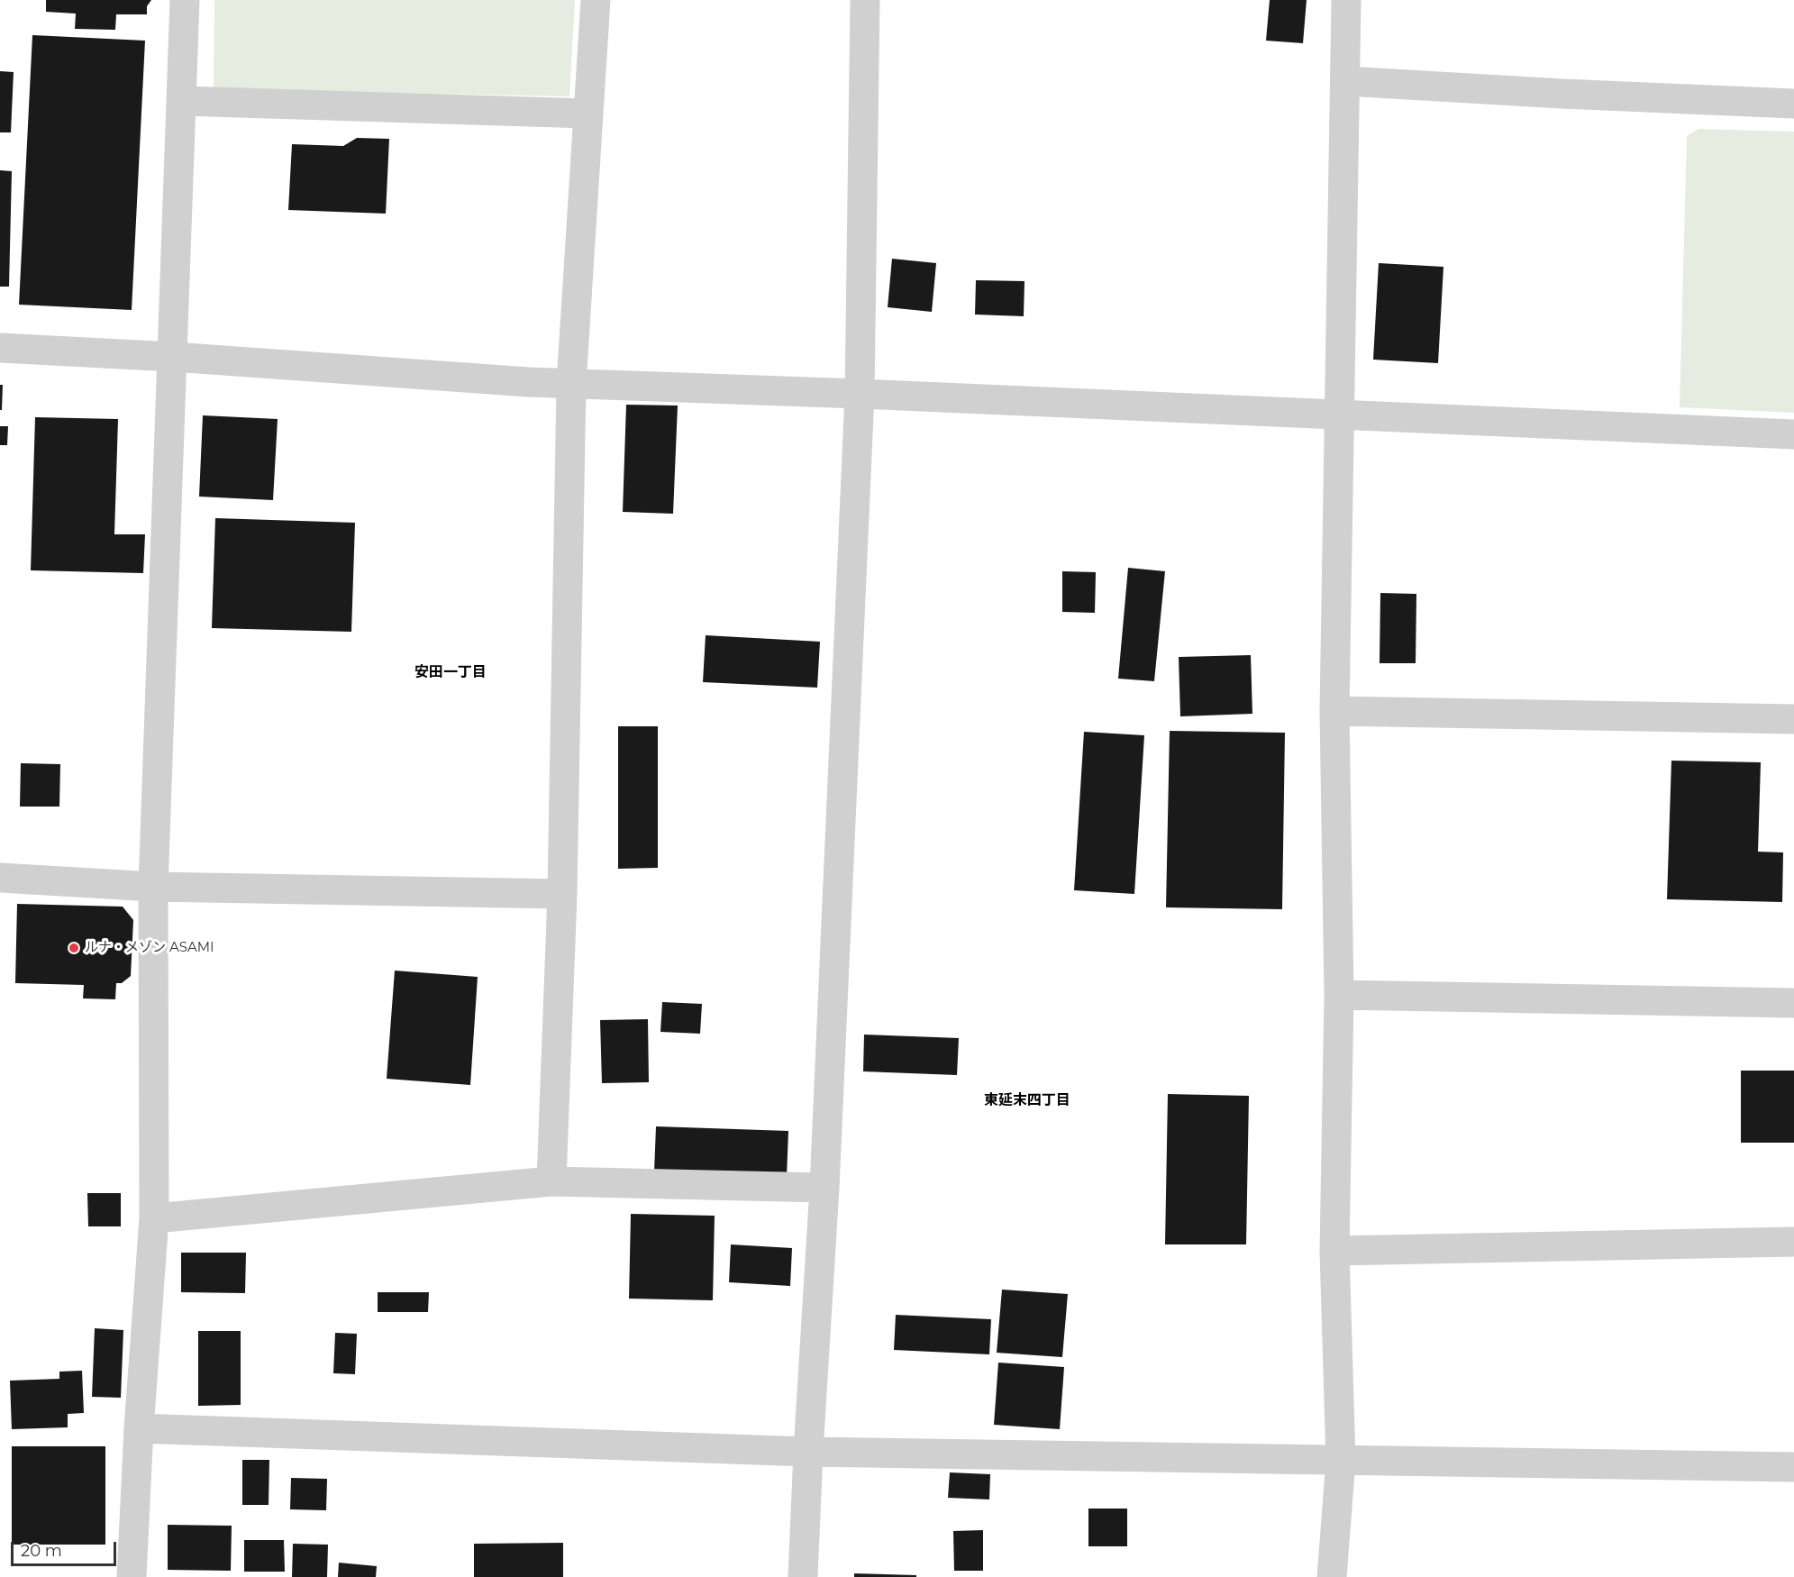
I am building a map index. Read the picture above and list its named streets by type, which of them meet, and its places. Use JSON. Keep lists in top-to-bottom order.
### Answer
{
  "districts": ["安田一丁目", "東延末四丁目"],
  "places": ["ルナ・メゾン ASAMI"],
  "scale_bar": "20 m"
}
